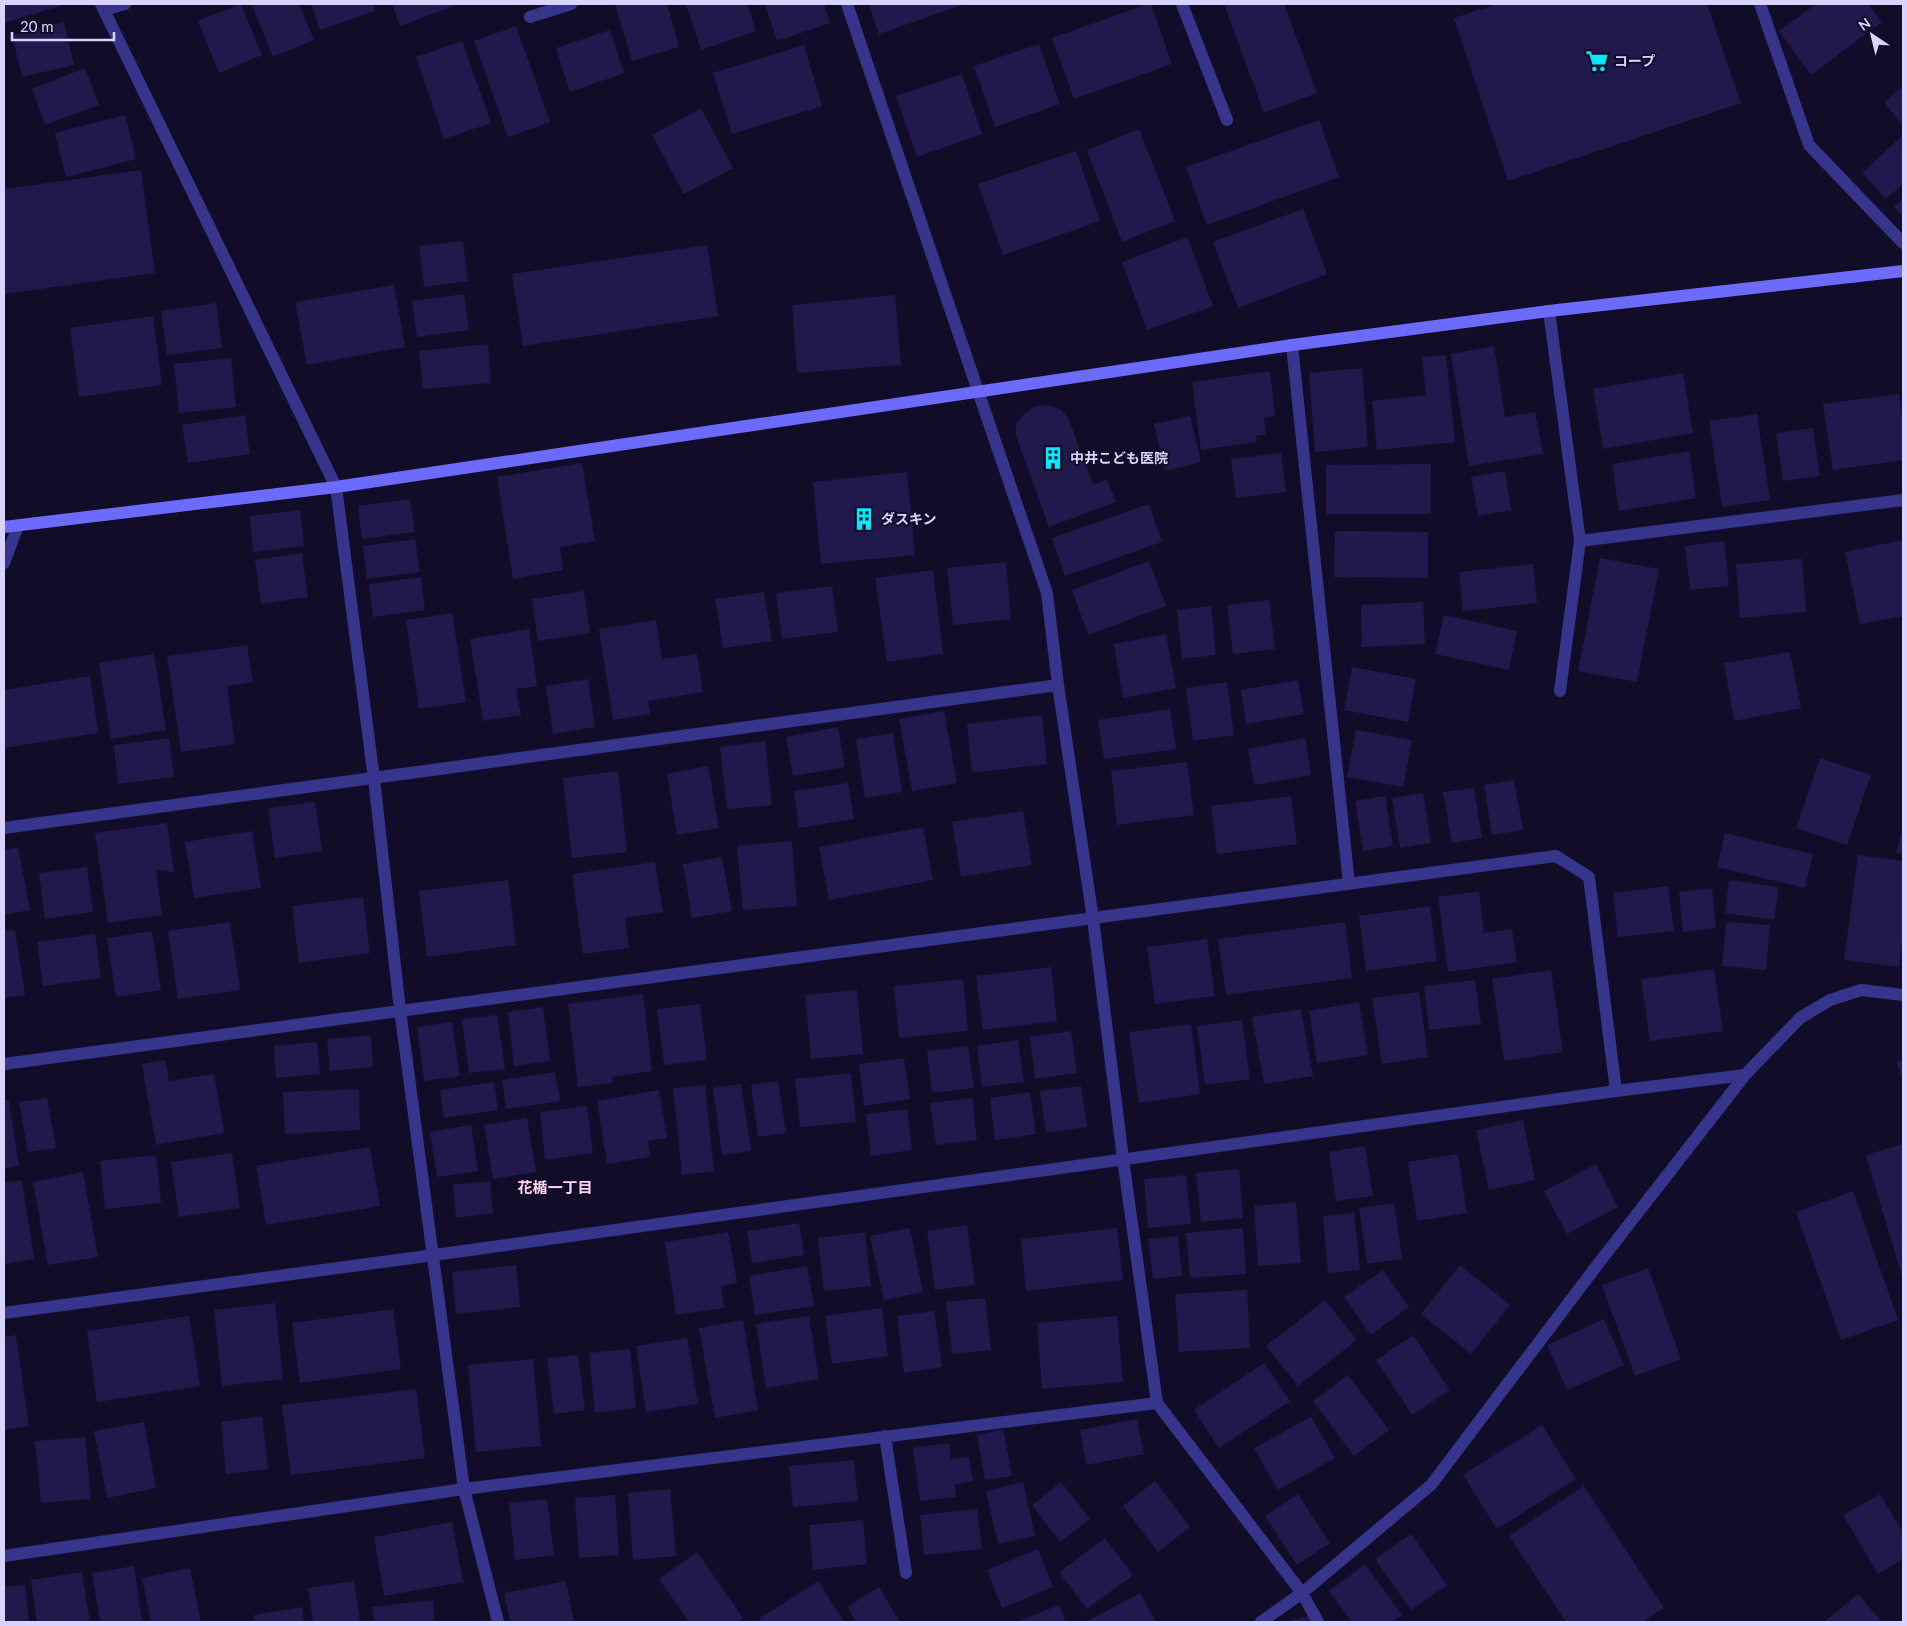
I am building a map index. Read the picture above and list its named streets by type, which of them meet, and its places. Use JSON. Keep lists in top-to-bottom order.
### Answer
{
  "districts": ["花楯一丁目"],
  "places": {
    "supermarket": ["コープ"],
    "building": ["中井こども医院", "ダスキン"]
  },
  "scale_bar": "20 m",
  "north": "top left"
}
